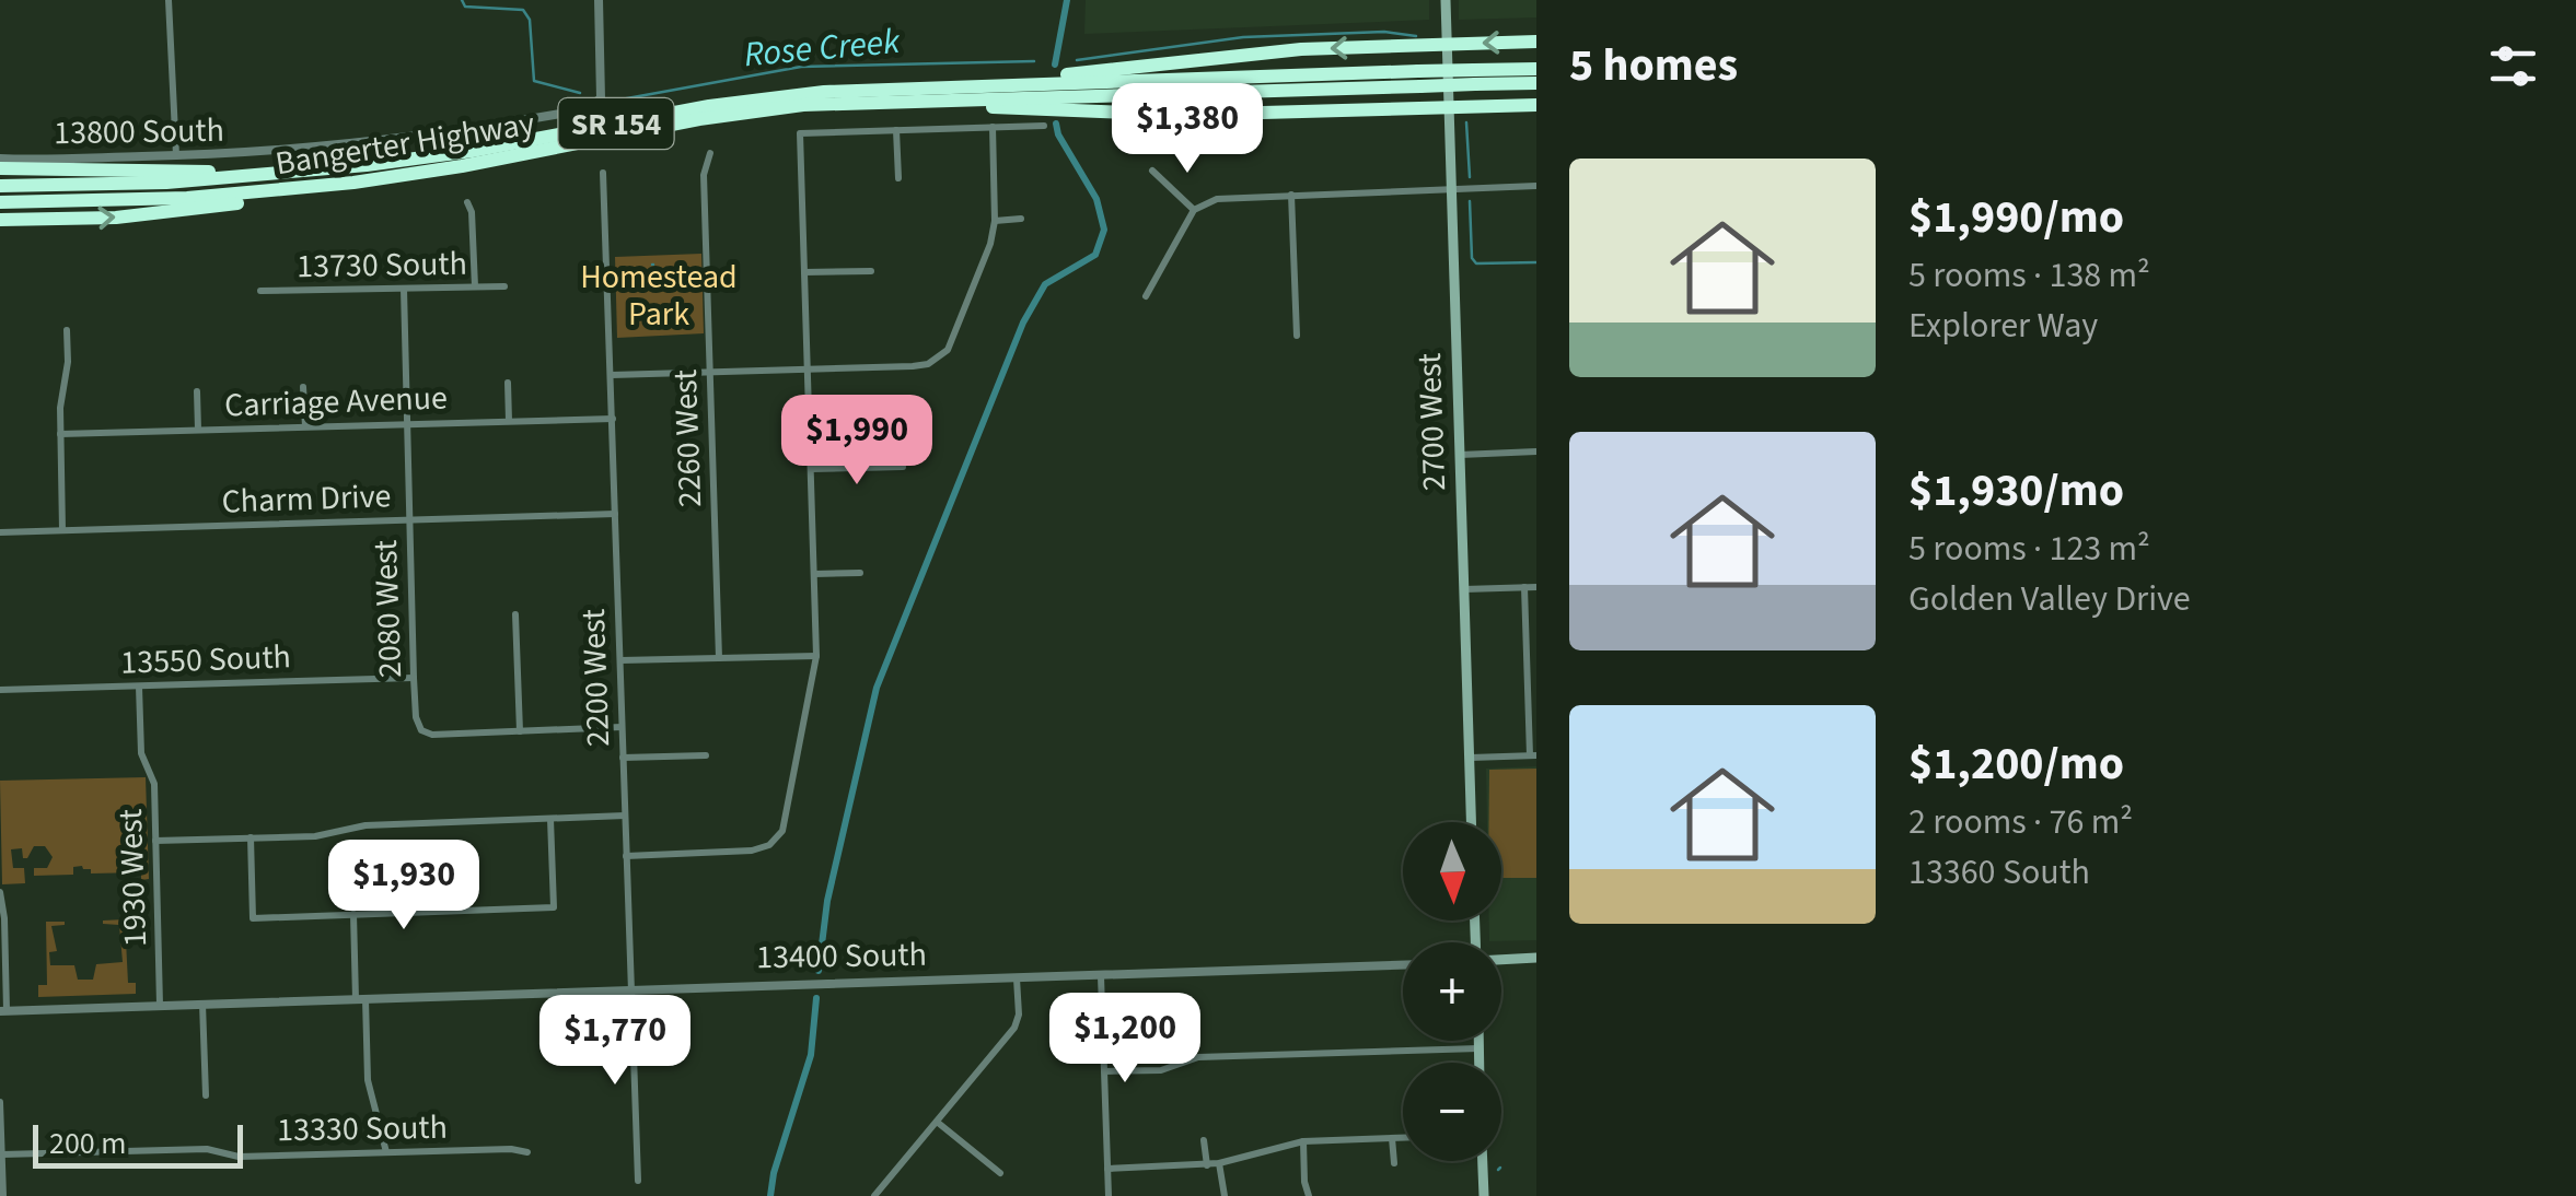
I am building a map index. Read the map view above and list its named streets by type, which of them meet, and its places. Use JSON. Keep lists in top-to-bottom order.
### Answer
{
  "streets": {
    "highway": ["SR 154", "Bangerter Highway"],
    "main road": ["2700 West"],
    "street": [
      "13800 South",
      "13730 South",
      "Carriage Avenue",
      "2260 West",
      "Charm Drive",
      "2080 West",
      "13550 South",
      "2200 West",
      "1930 West",
      "13400 South",
      "13330 South"
    ]
  },
  "crossings": [
    ["13730 South", "2080 West"],
    ["Carriage Avenue", "2080 West"],
    ["Carriage Avenue", "2200 West"],
    ["Charm Drive", "2080 West"],
    ["Charm Drive", "2200 West"],
    ["2080 West", "13550 South"],
    ["13550 South", "1930 West"],
    ["2200 West", "13400 South"],
    ["1930 West", "13400 South"]
  ],
  "water": ["Rose Creek"],
  "parks": ["Homestead Park"],
  "scale_bar": "200 m",
  "north": "bottom",
  "page": {
    "heading": "5 homes",
    "price": [
      "$1,380",
      "$1,990",
      "$1,930",
      "$1,200",
      "$1,770"
    ],
    "list": [
      {
        "name": "$1,990/mo",
        "note": "5 rooms · 138 m² · Explorer Way"
      },
      {
        "name": "$1,930/mo",
        "note": "5 rooms · 123 m² · Golden Valley Drive"
      },
      {
        "name": "$1,200/mo",
        "note": "2 rooms · 76 m² · 13360 South"
      }
    ],
    "map_buttons": ["+", "−"],
    "scale": "200 m"
  }
}
